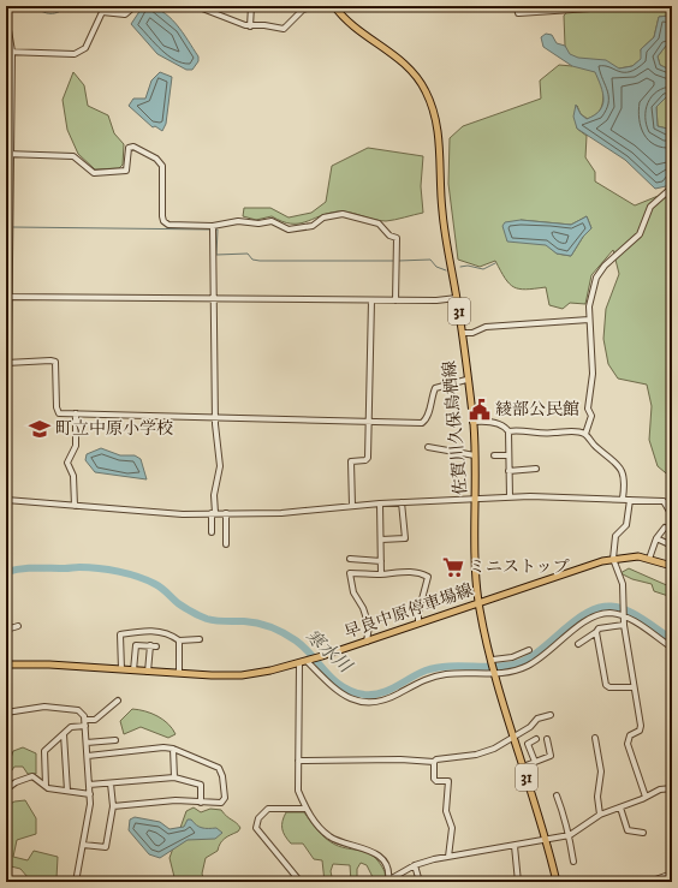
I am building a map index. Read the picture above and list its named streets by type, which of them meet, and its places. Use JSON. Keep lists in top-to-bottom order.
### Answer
{
  "streets": {
    "main road": ["31", "佐賀川久保鳥栖線", "早良中原停車場線"]
  },
  "crossings": [
    ["佐賀川久保鳥栖線", "早良中原停車場線"]
  ],
  "water": ["寒水川"],
  "places": {
    "public building": ["綾部公民館"],
    "school or university": ["町立中原小学校"],
    "supermarket": ["ミニストップ"]
  }
}
